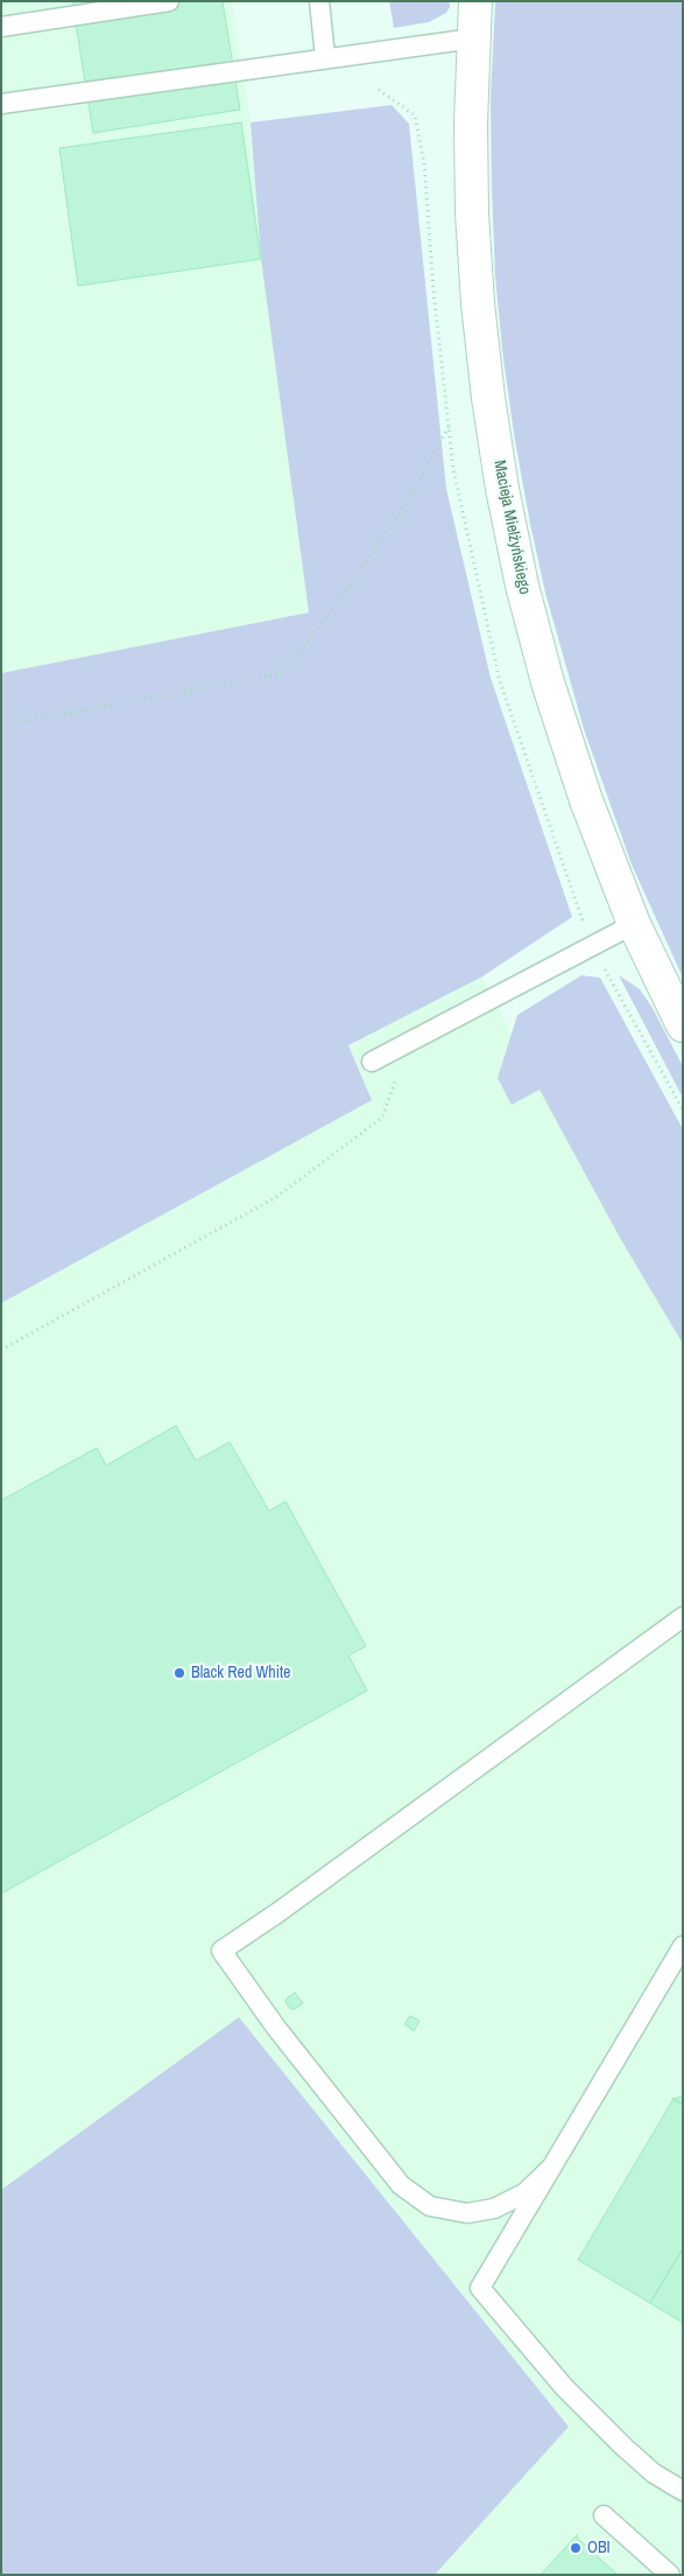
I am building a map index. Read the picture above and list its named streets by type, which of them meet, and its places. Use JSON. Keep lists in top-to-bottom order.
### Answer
{
  "streets": {
    "street": ["Macieja Mielżyńskiego"]
  },
  "places": ["Black Red White", "OBI"]
}
